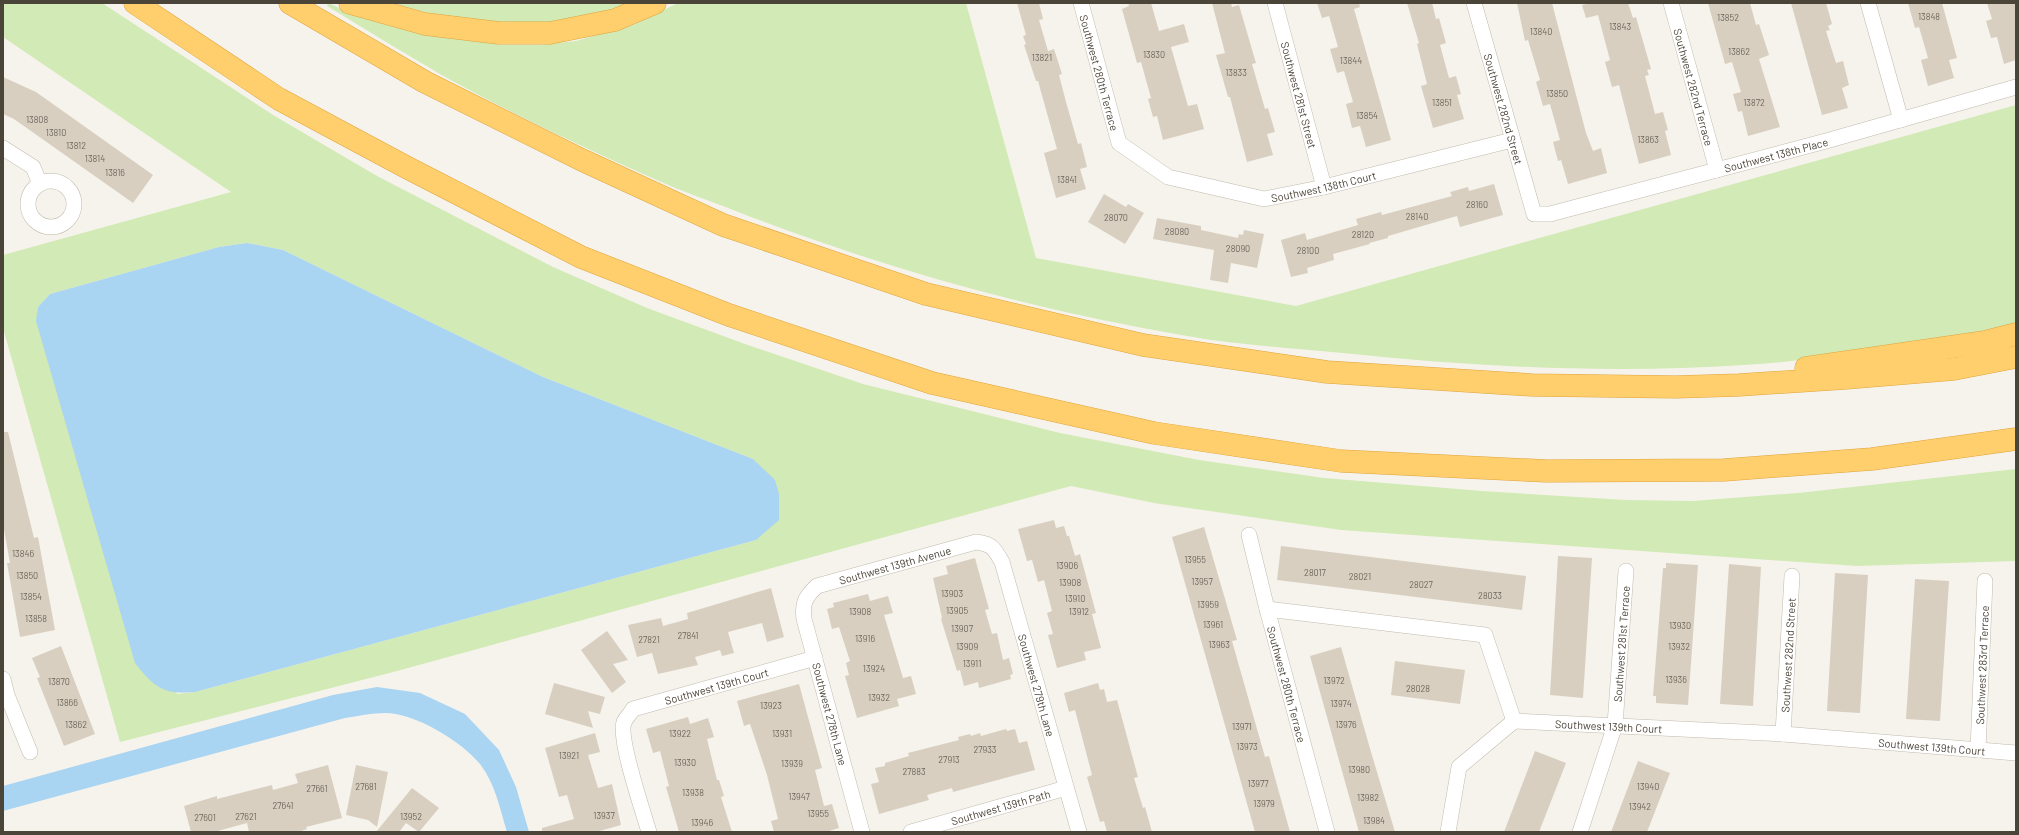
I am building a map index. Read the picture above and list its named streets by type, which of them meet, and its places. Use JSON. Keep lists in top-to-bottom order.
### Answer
{
  "streets": {
    "street": [
      "Southwest 280th Terrace",
      "Southwest 282nd Terrace",
      "Southwest 281st Street",
      "Southwest 282nd Street",
      "Southwest 138th Place",
      "Southwest 138th Court",
      "Southwest 139th Avenue",
      "Southwest 281st Terrace",
      "Southwest 283rd Terrace",
      "Southwest 139th Court",
      "Southwest 279th Lane",
      "Southwest 278th Lane",
      "Southwest 139th Path"
    ]
  },
  "crossings": [
    ["Southwest 280th Terrace", "Southwest 138th Court"],
    ["Southwest 282nd Terrace", "Southwest 138th Place"],
    ["Southwest 281st Street", "Southwest 138th Court"],
    ["Southwest 282nd Street", "Southwest 138th Place"],
    ["Southwest 282nd Street", "Southwest 138th Court"],
    ["Southwest 282nd Street", "Southwest 139th Court"],
    ["Southwest 139th Avenue", "Southwest 279th Lane"],
    ["Southwest 139th Avenue", "Southwest 278th Lane"],
    ["Southwest 281st Terrace", "Southwest 139th Court"],
    ["Southwest 283rd Terrace", "Southwest 139th Court"],
    ["Southwest 139th Court", "Southwest 278th Lane"],
    ["Southwest 279th Lane", "Southwest 139th Path"]
  ],
  "house_numbers": [
    "13848",
    "13852",
    "13843",
    "13840",
    "13862",
    "13830",
    "13821",
    "13844",
    "13833",
    "13850",
    "13851",
    "13872",
    "13854",
    "13808",
    "13810",
    "13863",
    "13812",
    "13814",
    "13816",
    "13841",
    "28160",
    "28140",
    "28070",
    "28080",
    "28120",
    "28090",
    "28100",
    "13846",
    "13955",
    "13906",
    "28017",
    "13850",
    "28021",
    "13957",
    "13908",
    "28027",
    "13903",
    "28033",
    "13854",
    "13910",
    "13959",
    "13905",
    "13908",
    "13912",
    "13858",
    "13961",
    "13930",
    "13907",
    "27841",
    "13916",
    "27821",
    "13963",
    "13909",
    "13932",
    "13911",
    "13924",
    "13936",
    "13972",
    "13870",
    "28028",
    "13932",
    "13866",
    "13974",
    "13923",
    "13862",
    "13976",
    "13971",
    "13922",
    "13931",
    "13973",
    "27933",
    "13921",
    "27913",
    "13930",
    "13939",
    "13980",
    "27883",
    "13977",
    "27681",
    "13940",
    "27661",
    "13938",
    "13947",
    "13982",
    "13979",
    "27641",
    "13942",
    "13955",
    "13937",
    "27621",
    "13952",
    "27601",
    "13984",
    "13946"
  ]
}
